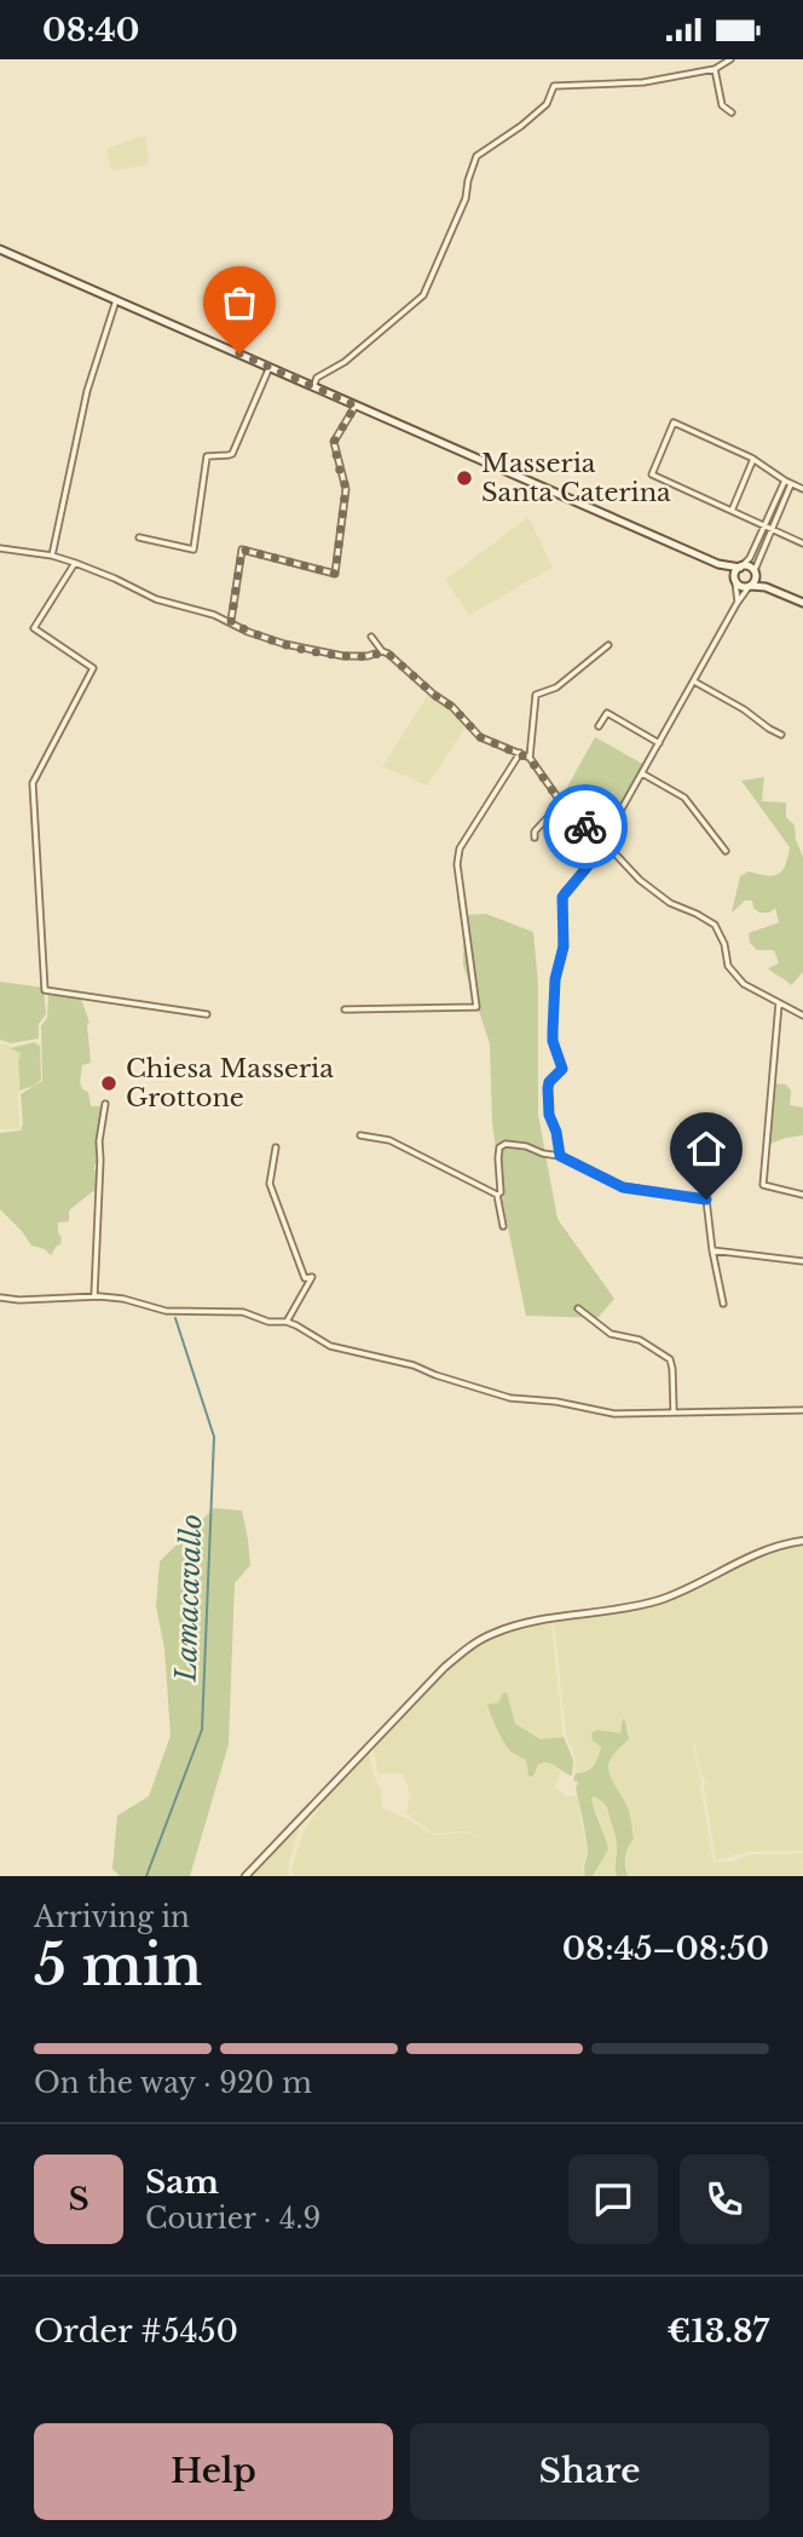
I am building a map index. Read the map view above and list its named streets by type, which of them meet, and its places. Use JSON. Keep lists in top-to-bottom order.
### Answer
{
  "water": ["Lamacavallo"],
  "places": ["Masseria Santa Caterina", "Chiesa Masseria Grottone"],
  "page": {
    "status": "08:40",
    "heading": ["5 min", "Arriving in", "08:45–08:50"],
    "panel": [
      "Sam",
      "Courier · 4.9",
      "Order #5450",
      "€13.87"
    ],
    "bar": "On the way · 920 m",
    "round": "S",
    "buttons": ["Help", "Share"]
  }
}
